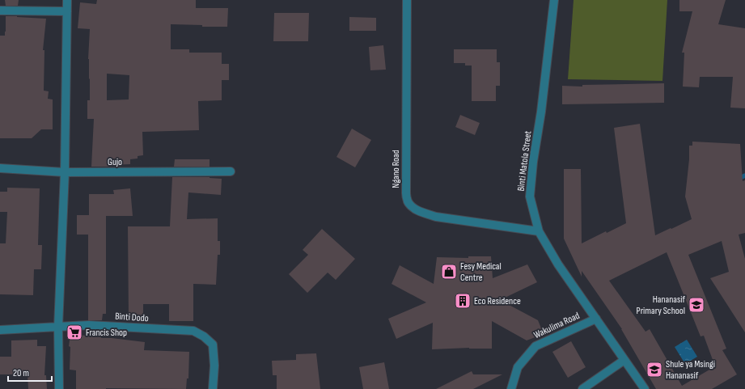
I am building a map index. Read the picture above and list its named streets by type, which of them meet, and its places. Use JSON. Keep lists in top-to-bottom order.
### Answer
{
  "streets": {
    "street": [
      "Binti Matola Street",
      "Gujo",
      "Ngano Road",
      "Binti Dodo",
      "Wakulima Road"
    ]
  },
  "crossings": [
    ["Binti Matola Street", "Ngano Road"],
    ["Binti Matola Street", "Wakulima Road"]
  ],
  "places": {
    "shop": ["Fesy Medical Centre"],
    "building": ["Eco Residence"],
    "school or university": ["Hananasif Primary School", "Shule ya Msingi Hananasif"],
    "supermarket": ["Francis Shop"]
  },
  "scale_bar": "20 m"
}
